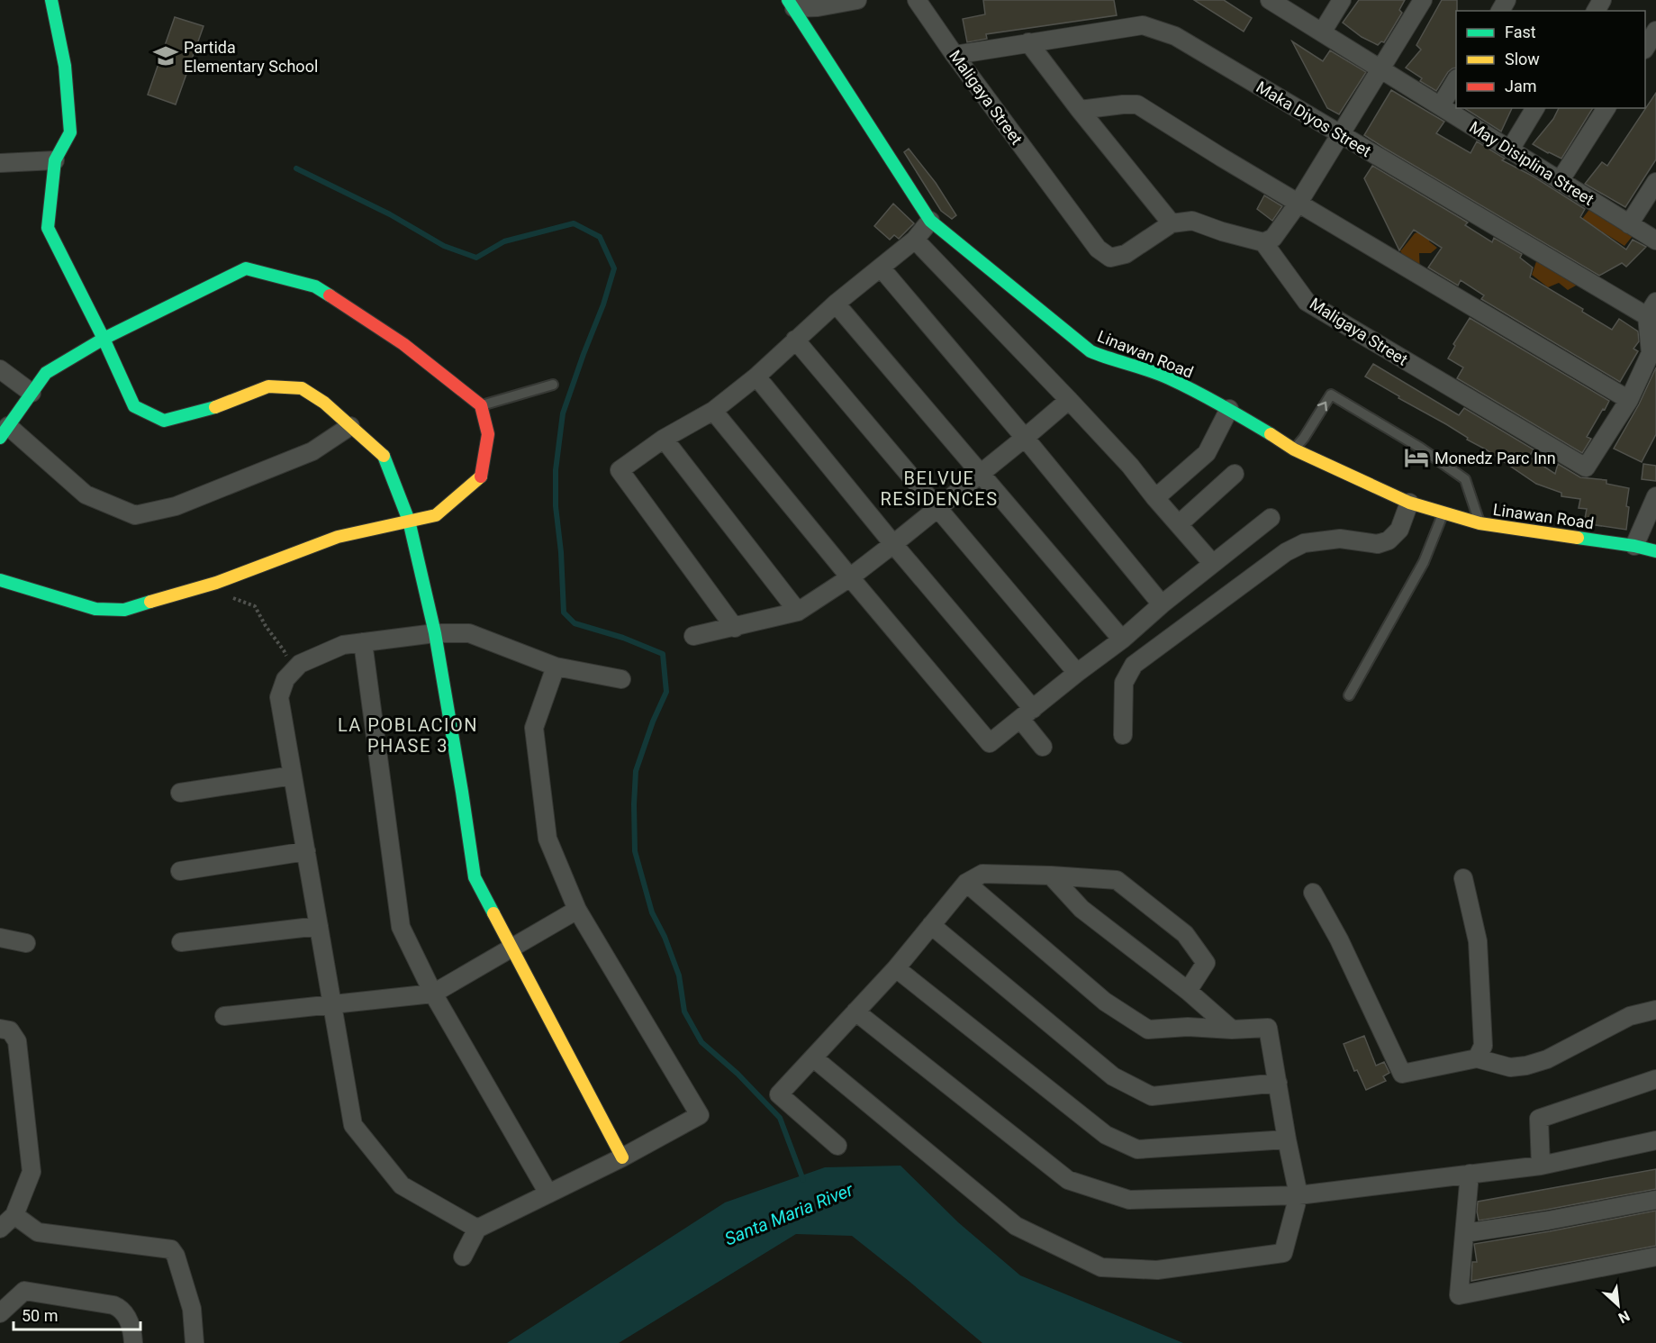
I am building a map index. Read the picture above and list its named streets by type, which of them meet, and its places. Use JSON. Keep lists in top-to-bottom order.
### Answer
{
  "streets": {
    "street": [
      "Maligaya Street",
      "Maka Diyos Street",
      "May Disiplina Street",
      "Linawan Road"
    ]
  },
  "crossings": [
    ["Maligaya Street", "Maka Diyos Street"]
  ],
  "districts": ["BELVUE RESIDENCES", "LA POBLACION PHASE 3"],
  "water": ["Santa Maria River"],
  "places": {
    "school or university": ["Partida Elementary School"],
    "hotel": ["Monedz Parc Inn"]
  },
  "legend": ["Fast", "Slow", "Jam"],
  "scale_bar": "50 m",
  "north": "bottom right"
}
